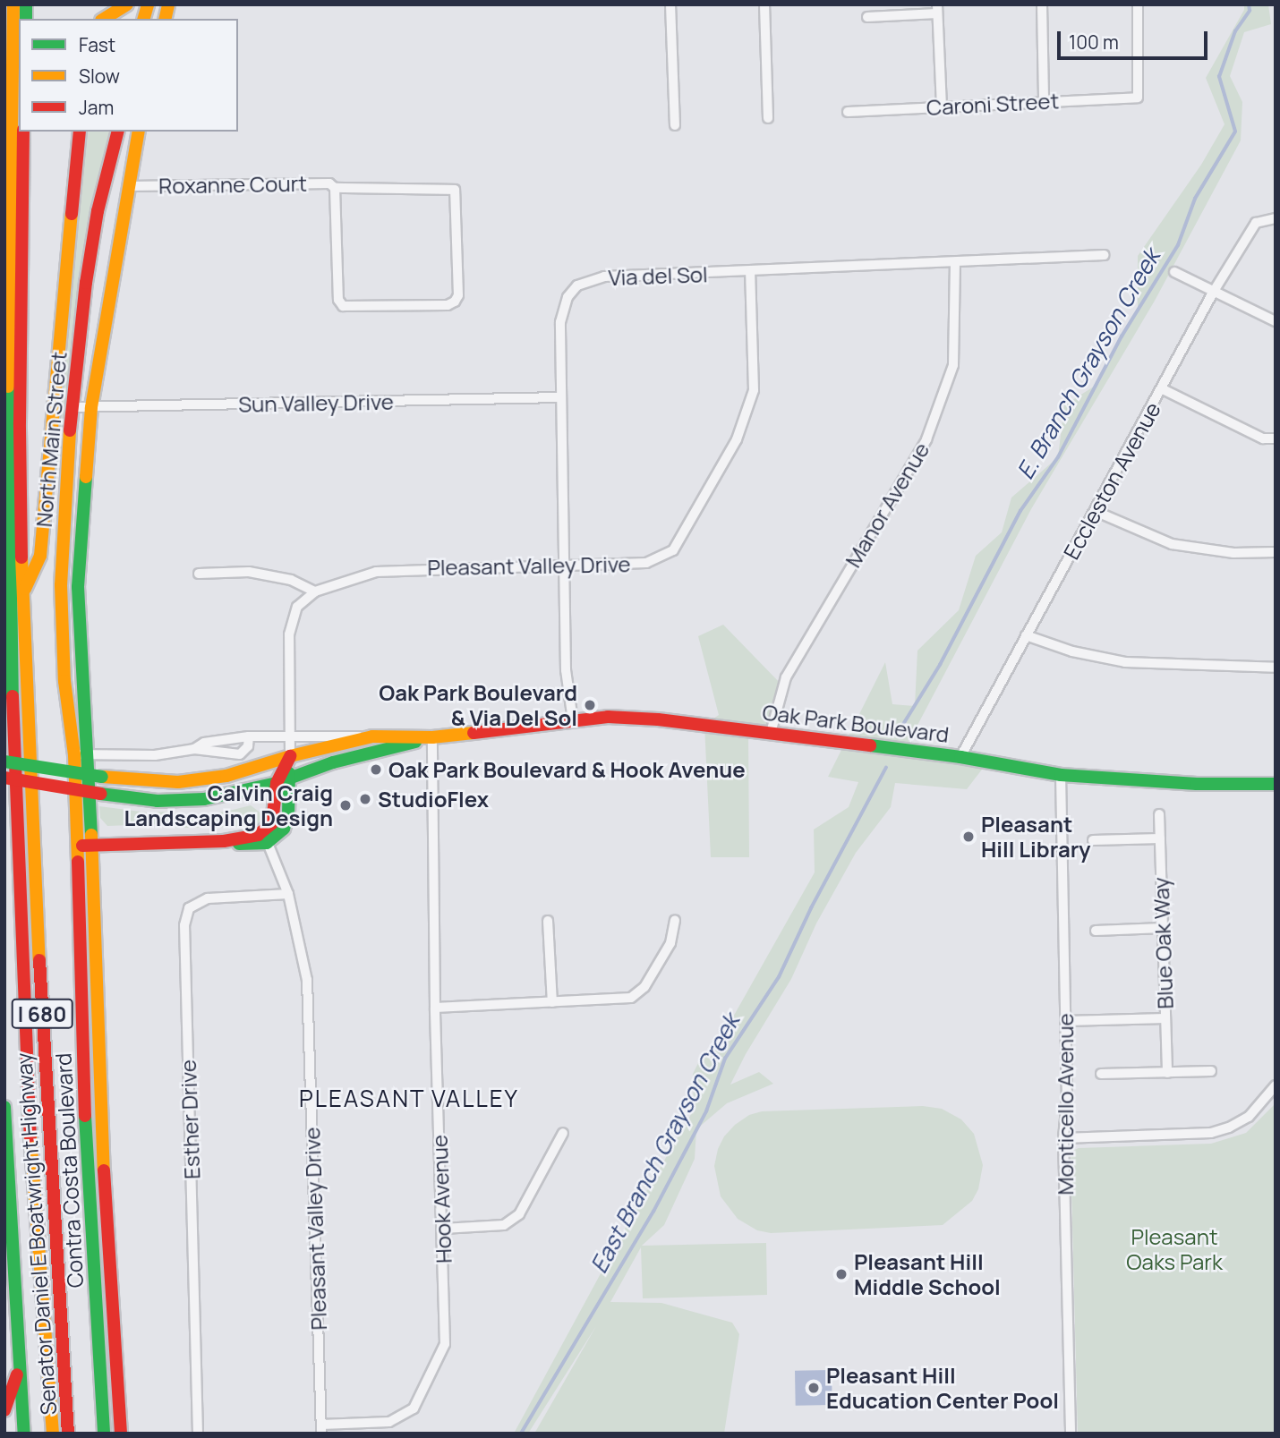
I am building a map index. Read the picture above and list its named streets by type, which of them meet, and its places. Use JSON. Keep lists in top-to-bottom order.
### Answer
{
  "streets": {
    "main road": [
      "North Main Street",
      "Oak Park Boulevard",
      "I 680",
      "Contra Costa Boulevard",
      "Senator Daniel E Boatwright Highway"
    ],
    "street": [
      "Caroni Street",
      "Roxanne Court",
      "Via del Sol",
      "Sun Valley Drive",
      "Eccleston Avenue",
      "Manor Avenue",
      "Pleasant Valley Drive",
      "Blue Oak Way",
      "Monticello Avenue",
      "Esther Drive",
      "Hook Avenue"
    ]
  },
  "crossings": [
    ["Roxanne Court", "North Main Street"],
    ["Via del Sol", "Sun Valley Drive"],
    ["Via del Sol", "Manor Avenue"],
    ["Via del Sol", "Pleasant Valley Drive"],
    ["Via del Sol", "Oak Park Boulevard"],
    ["Sun Valley Drive", "North Main Street"],
    ["North Main Street", "Oak Park Boulevard"],
    ["North Main Street", "Contra Costa Boulevard"],
    ["Eccleston Avenue", "Oak Park Boulevard"],
    ["Manor Avenue", "Oak Park Boulevard"],
    ["Pleasant Valley Drive", "Esther Drive"],
    ["Pleasant Valley Drive", "Hook Avenue"],
    ["Oak Park Boulevard", "Monticello Avenue"],
    ["Oak Park Boulevard", "Contra Costa Boulevard"],
    ["Oak Park Boulevard", "Hook Avenue"]
  ],
  "districts": ["PLEASANT VALLEY"],
  "water": ["E. Branch Grayson Creek", "East Branch Grayson Creek"],
  "parks": ["Pleasant Oaks Park"],
  "places": [
    "Oak Park Boulevard & Via Del Sol",
    "Oak Park Boulevard & Hook Avenue",
    "StudioFlex",
    "Calvin Craig Landscaping Design",
    "Pleasant Hill Library",
    "Pleasant Hill Middle School",
    "Pleasant Hill Education Center Pool"
  ],
  "legend": ["Fast", "Slow", "Jam"],
  "scale_bar": "100 m"
}
